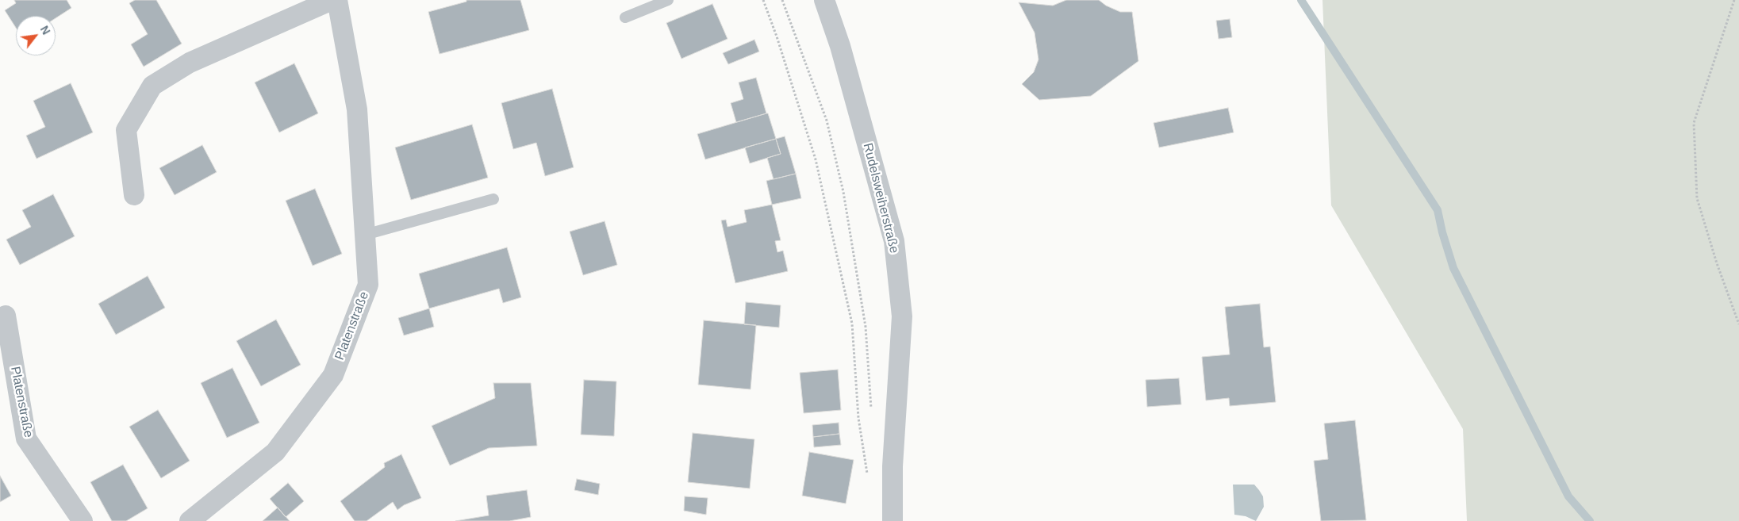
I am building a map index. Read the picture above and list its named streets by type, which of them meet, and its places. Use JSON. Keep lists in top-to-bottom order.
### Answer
{
  "streets": {
    "street": ["Rudelsweiherstraße", "Platenstraße"]
  },
  "north": "top right"
}
